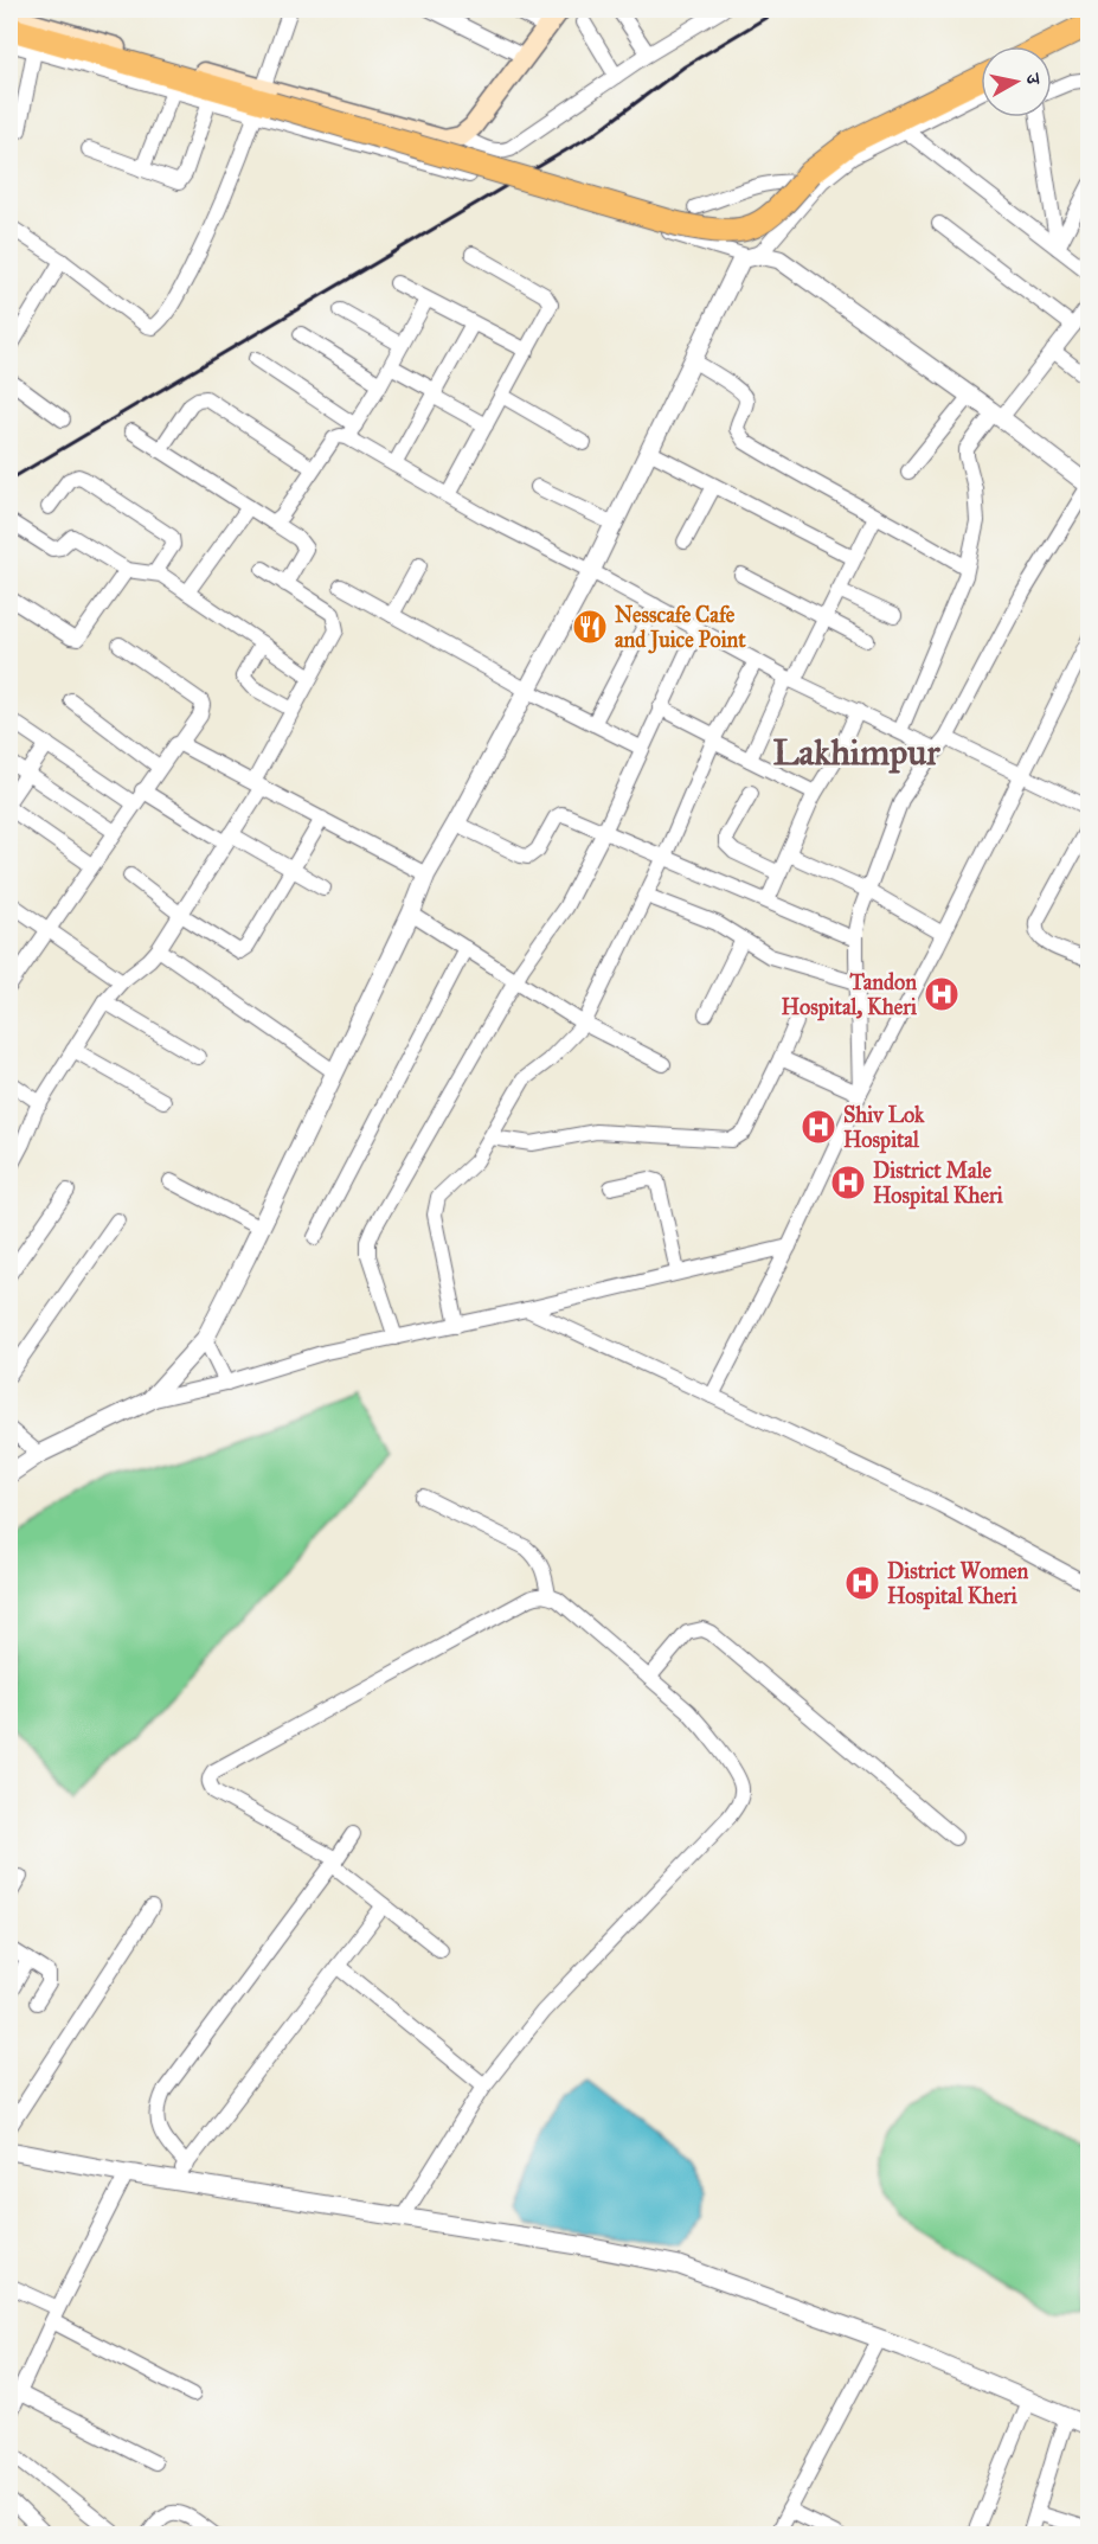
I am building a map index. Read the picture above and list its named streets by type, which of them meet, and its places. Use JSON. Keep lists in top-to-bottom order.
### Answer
{
  "districts": ["Lakhimpur"],
  "places": {
    "restaurant": ["Nesscafe Cafe and Juice Point"],
    "hospital": [
      "Tandon Hospital, Kheri",
      "Shiv Lok Hospital",
      "District Male Hospital Kheri",
      "District Women Hospital Kheri"
    ]
  },
  "north": "right"
}
